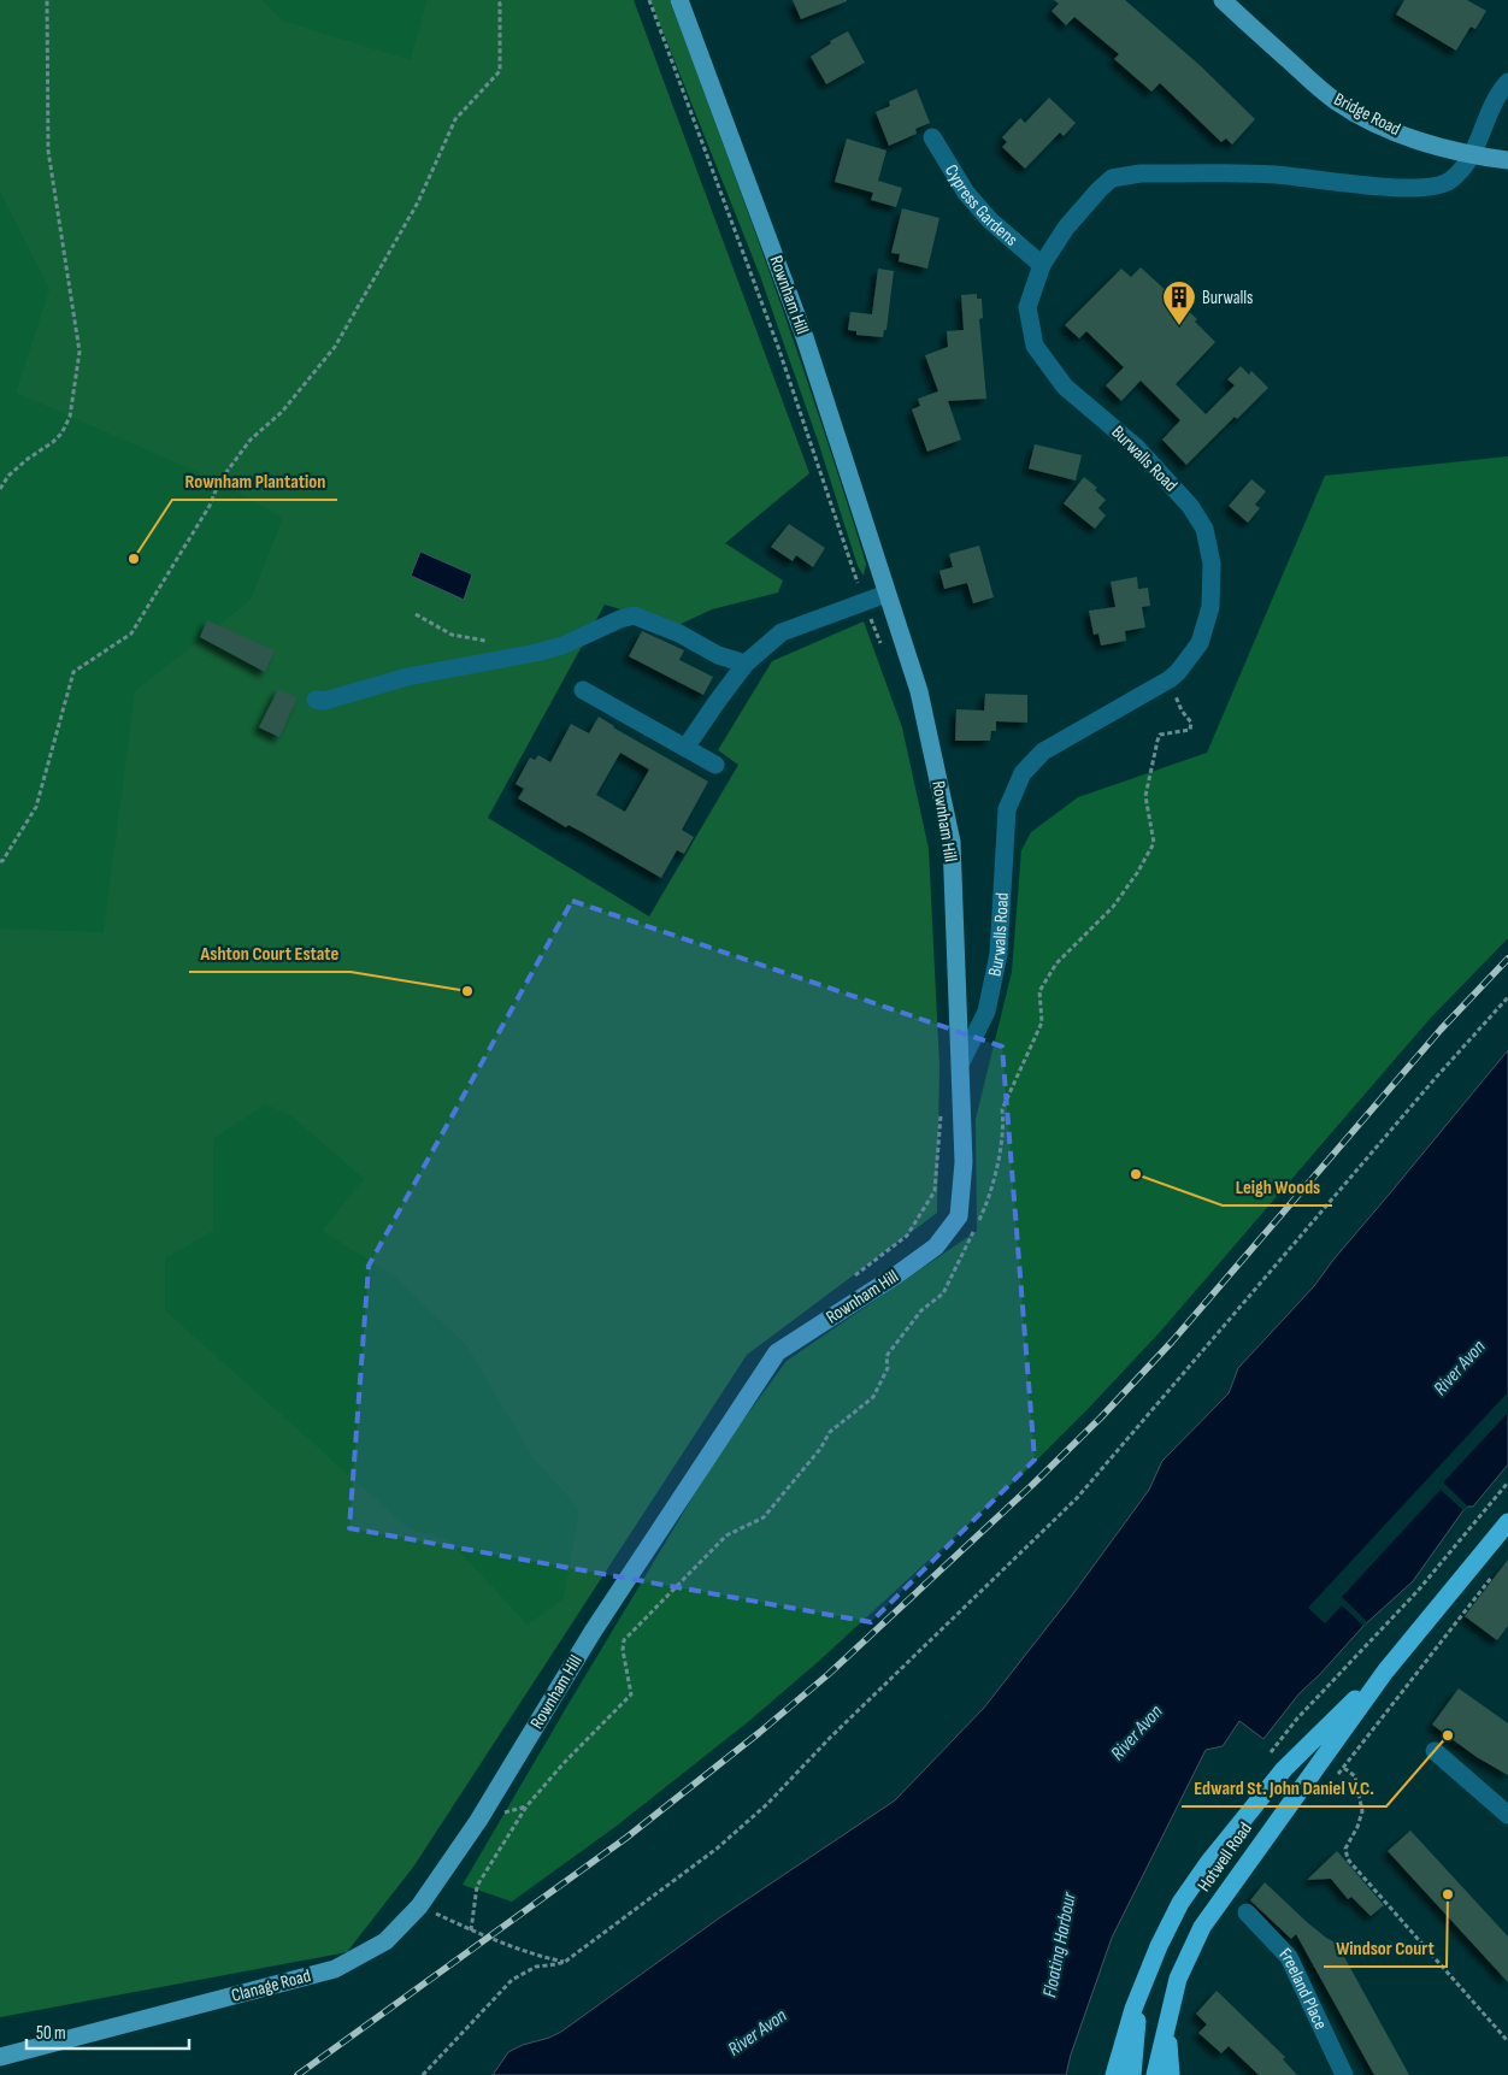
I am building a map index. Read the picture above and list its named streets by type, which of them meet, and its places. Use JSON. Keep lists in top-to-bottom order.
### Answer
{
  "streets": {
    "highway": ["Hotwell Road"],
    "main road": ["Bridge Road", "Rownham Hill", "Clanage Road"],
    "street": ["Cypress Gardens", "Burwalls Road", "Freeland Place"]
  },
  "crossings": [
    ["Bridge Road", "Burwalls Road"],
    ["Cypress Gardens", "Burwalls Road"],
    ["Rownham Hill", "Burwalls Road"],
    ["Rownham Hill", "Clanage Road"]
  ],
  "water": ["River Avon", "Floating Harbour"],
  "places": {
    "building": ["Burwalls"],
    "other": [
      "Rownham Plantation",
      "Ashton Court Estate",
      "Leigh Woods",
      "Edward St. John Daniel V.C.",
      "Windsor Court"
    ]
  },
  "scale_bar": "50 m"
}
